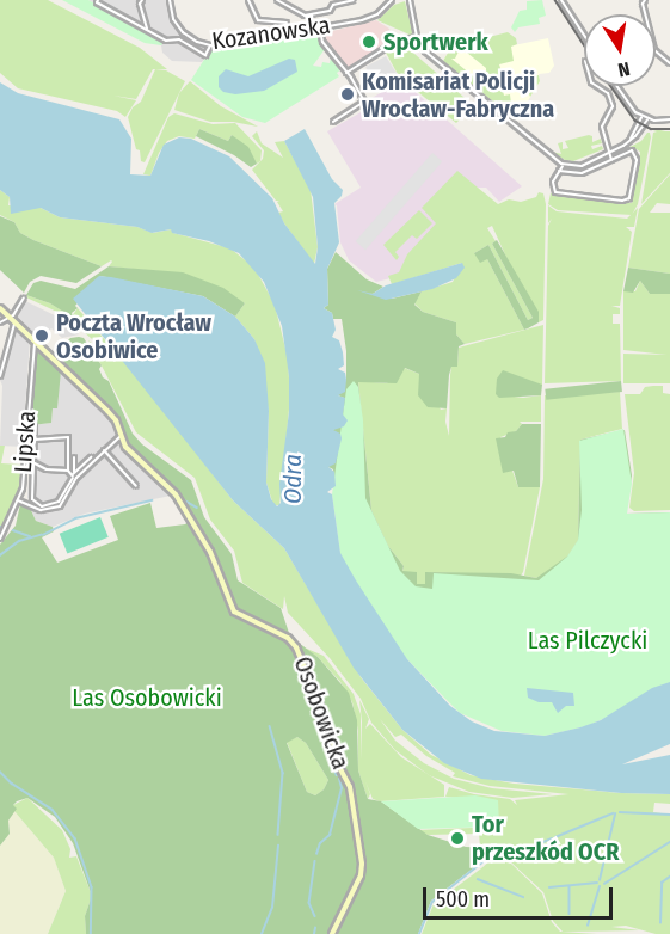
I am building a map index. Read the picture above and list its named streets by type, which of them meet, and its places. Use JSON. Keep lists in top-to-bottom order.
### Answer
{
  "streets": {
    "street": ["Kozanowska", "Lipska", "Osobowicka"]
  },
  "crossings": [
    ["Lipska", "Osobowicka"]
  ],
  "water": ["Odra"],
  "parks": ["Las Pilczycki", "Las Osobowicki"],
  "places": [
    "Sportwerk",
    "Komisariat Policji Wrocław-Fabryczna",
    "Poczta Wrocław Osobiwice",
    "Tor przeszkód OCR"
  ],
  "scale_bar": "500 m",
  "north": "bottom"
}
